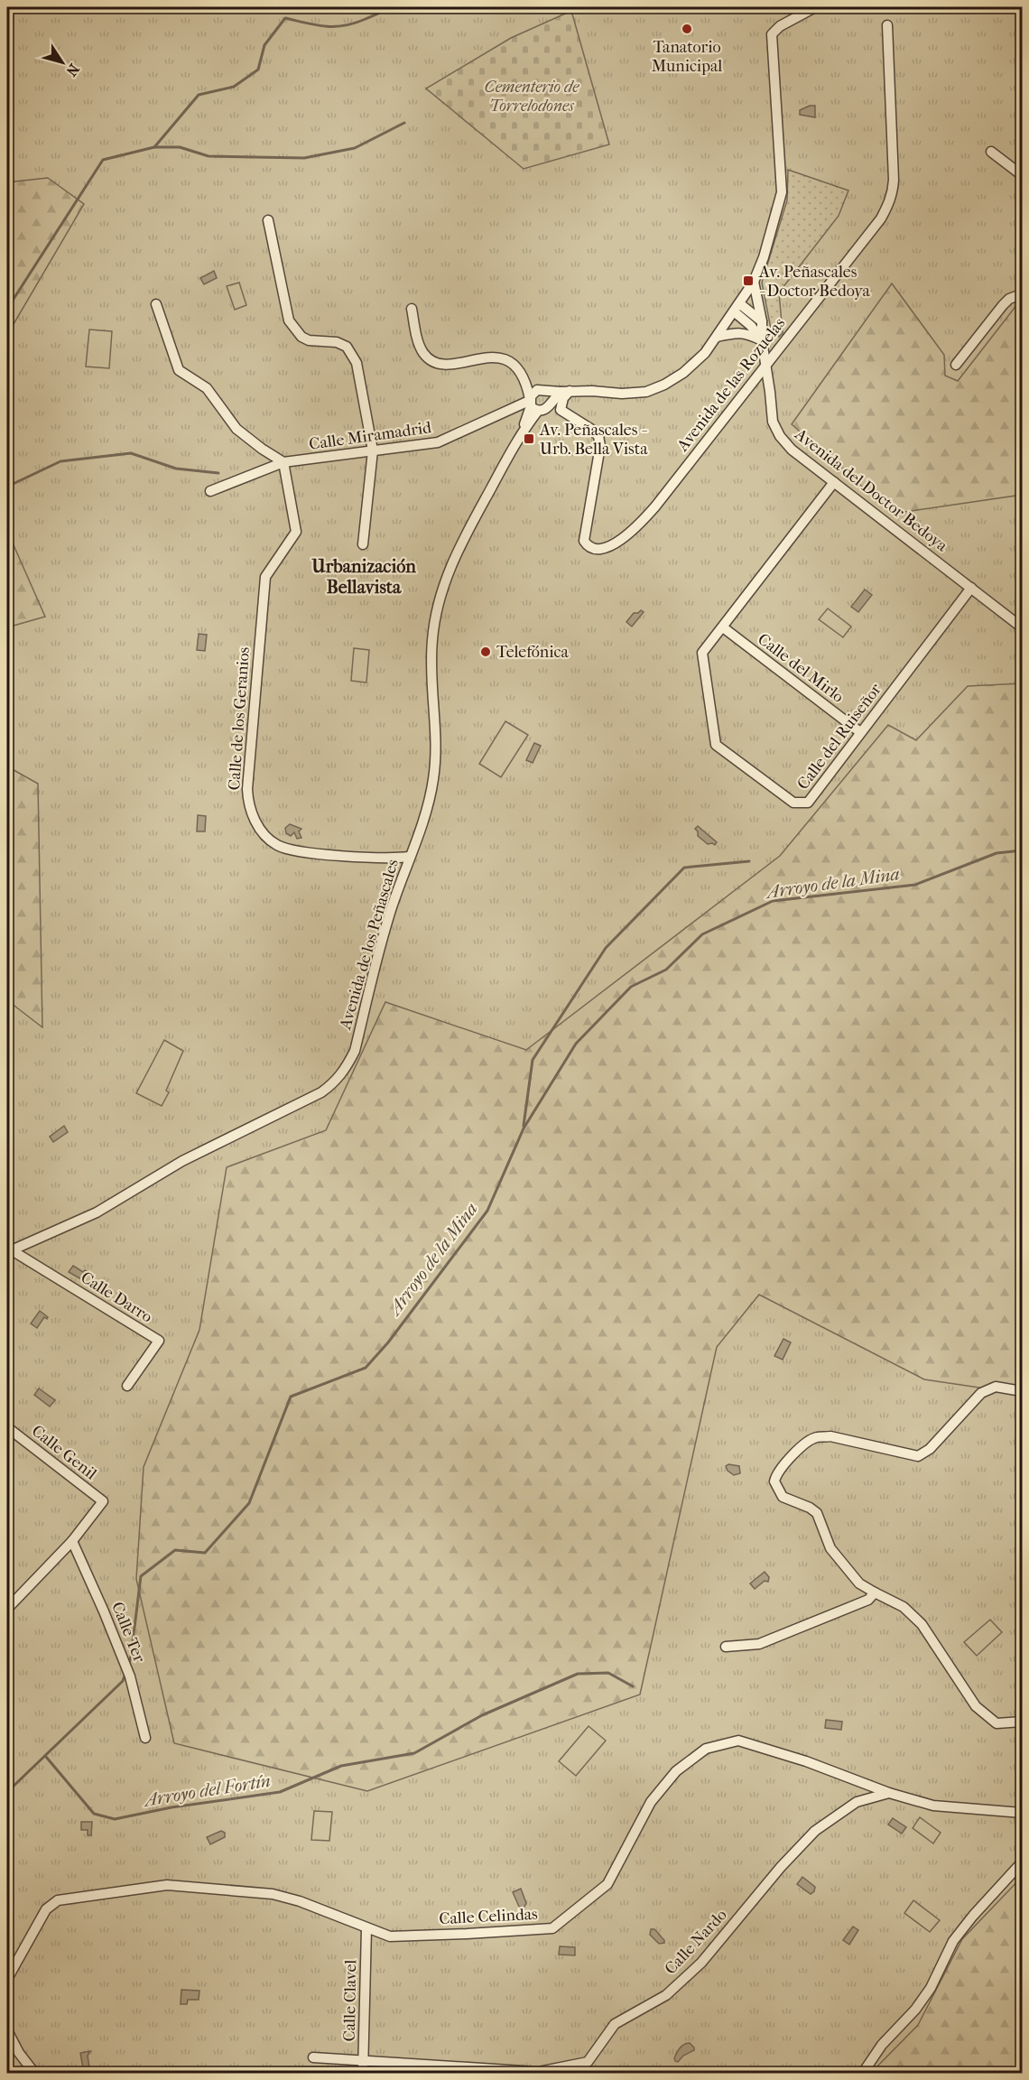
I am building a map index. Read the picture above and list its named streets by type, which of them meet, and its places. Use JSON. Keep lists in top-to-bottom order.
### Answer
{
  "streets": {
    "street": [
      "Avenida de las Rozuelas",
      "Calle Miramadrid",
      "Avenida del Doctor Bedoya",
      "Calle del Mirlo",
      "Calle de los Geranios",
      "Calle del Ruiseñor",
      "Avenida de los Peñascales",
      "Calle Darro",
      "Calle Genil",
      "Calle Ter",
      "Calle Celindas",
      "Calle Nardo",
      "Calle Clavel"
    ]
  },
  "crossings": [
    ["Avenida de las Rozuelas", "Calle Miramadrid"],
    ["Avenida de las Rozuelas", "Avenida del Doctor Bedoya"],
    ["Avenida de las Rozuelas", "Avenida de los Peñascales"],
    ["Calle Miramadrid", "Calle de los Geranios"],
    ["Calle Miramadrid", "Avenida de los Peñascales"],
    ["Avenida del Doctor Bedoya", "Calle del Ruiseñor"],
    ["Calle del Mirlo", "Calle del Ruiseñor"],
    ["Calle de los Geranios", "Avenida de los Peñascales"],
    ["Avenida de los Peñascales", "Calle Darro"],
    ["Calle Genil", "Calle Ter"],
    ["Calle Celindas", "Calle Nardo"],
    ["Calle Celindas", "Calle Clavel"],
    ["Calle Nardo", "Calle Clavel"]
  ],
  "districts": ["Urbanización Bellavista"],
  "water": ["Arroyo de la Mina", "Arroyo del Fortín"],
  "parks": ["Cementerio de Torrelodones"],
  "places": {
    "other": ["Tanatorio Municipal", "Telefónica"],
    "transit": ["Av. Peñascales - Doctor Bedoya", "Av. Peñascales - Urb. Bella Vista"]
  },
  "north": "bottom right"
}
